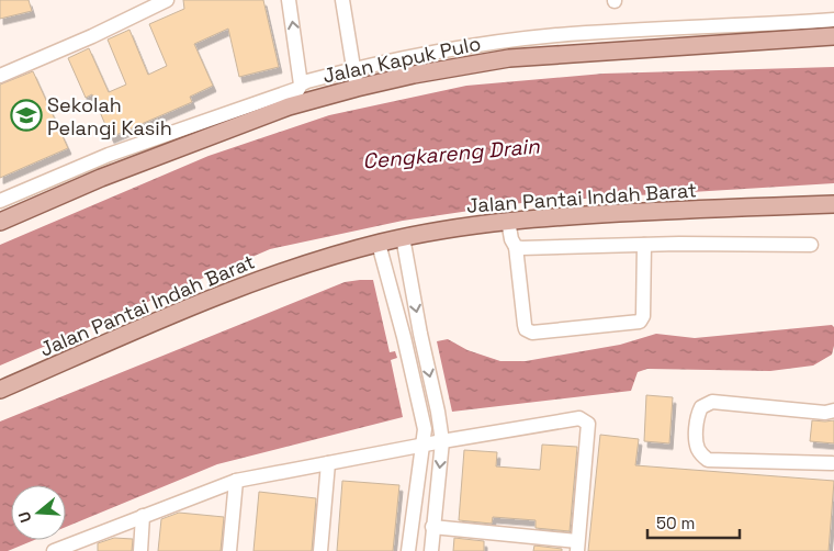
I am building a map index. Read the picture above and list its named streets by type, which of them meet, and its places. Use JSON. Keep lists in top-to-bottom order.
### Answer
{
  "streets": {
    "main road": ["Jalan Kapuk Pulo", "Jalan Pantai Indah Barat"]
  },
  "water": ["Cengkareng Drain"],
  "places": {
    "school or university": ["Sekolah Pelangi Kasih"]
  },
  "scale_bar": "50 m",
  "north": "left"
}
